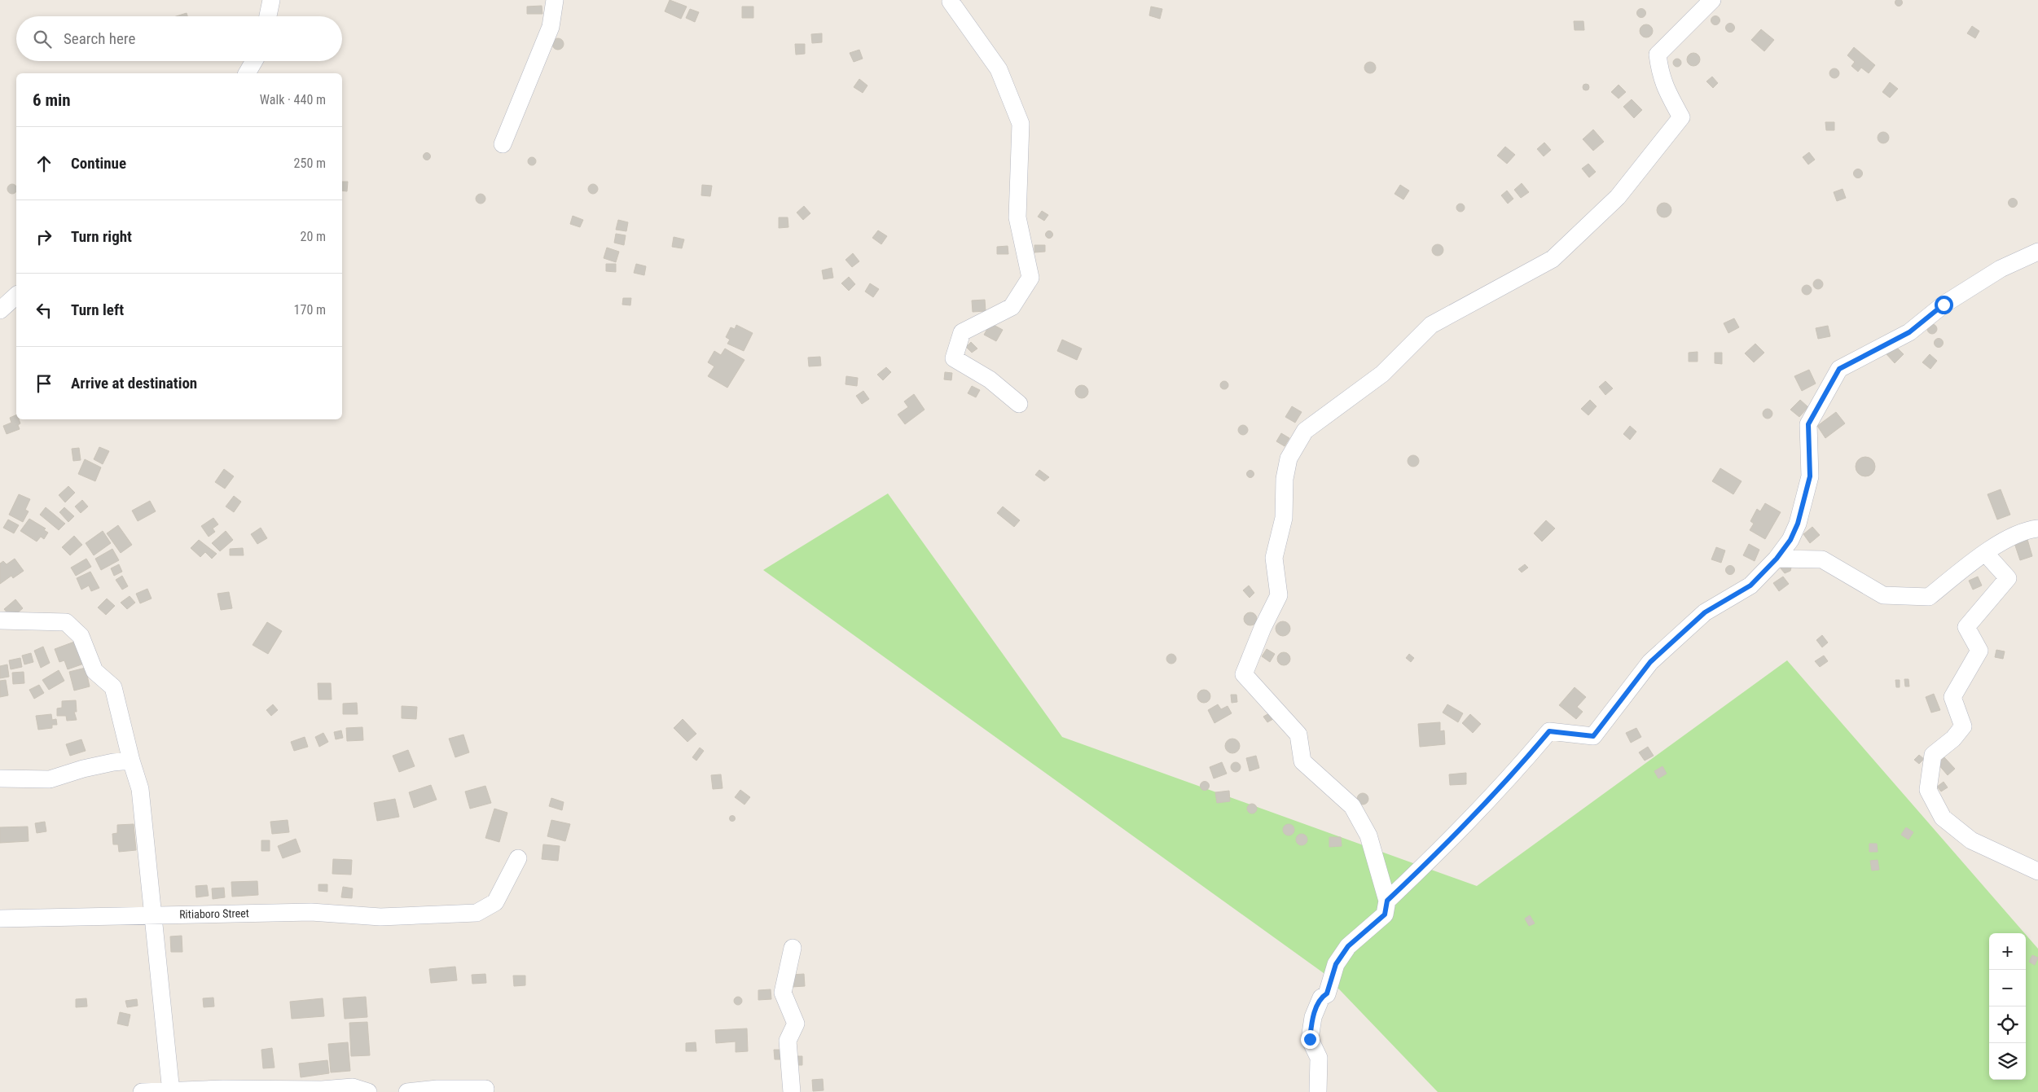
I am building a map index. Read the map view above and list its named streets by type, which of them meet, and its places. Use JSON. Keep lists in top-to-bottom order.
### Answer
{
  "streets": {
    "street": ["Ritiaboro Street"]
  },
  "page": {
    "search": "Search here",
    "heading": ["6 min", "Walk · 440 m"],
    "list": [
      ["Continue", "250 m"],
      ["Turn right", "20 m"],
      ["Turn left", "170 m"],
      "Arrive at destination"
    ],
    "map_buttons": ["+", "−"]
  }
}
